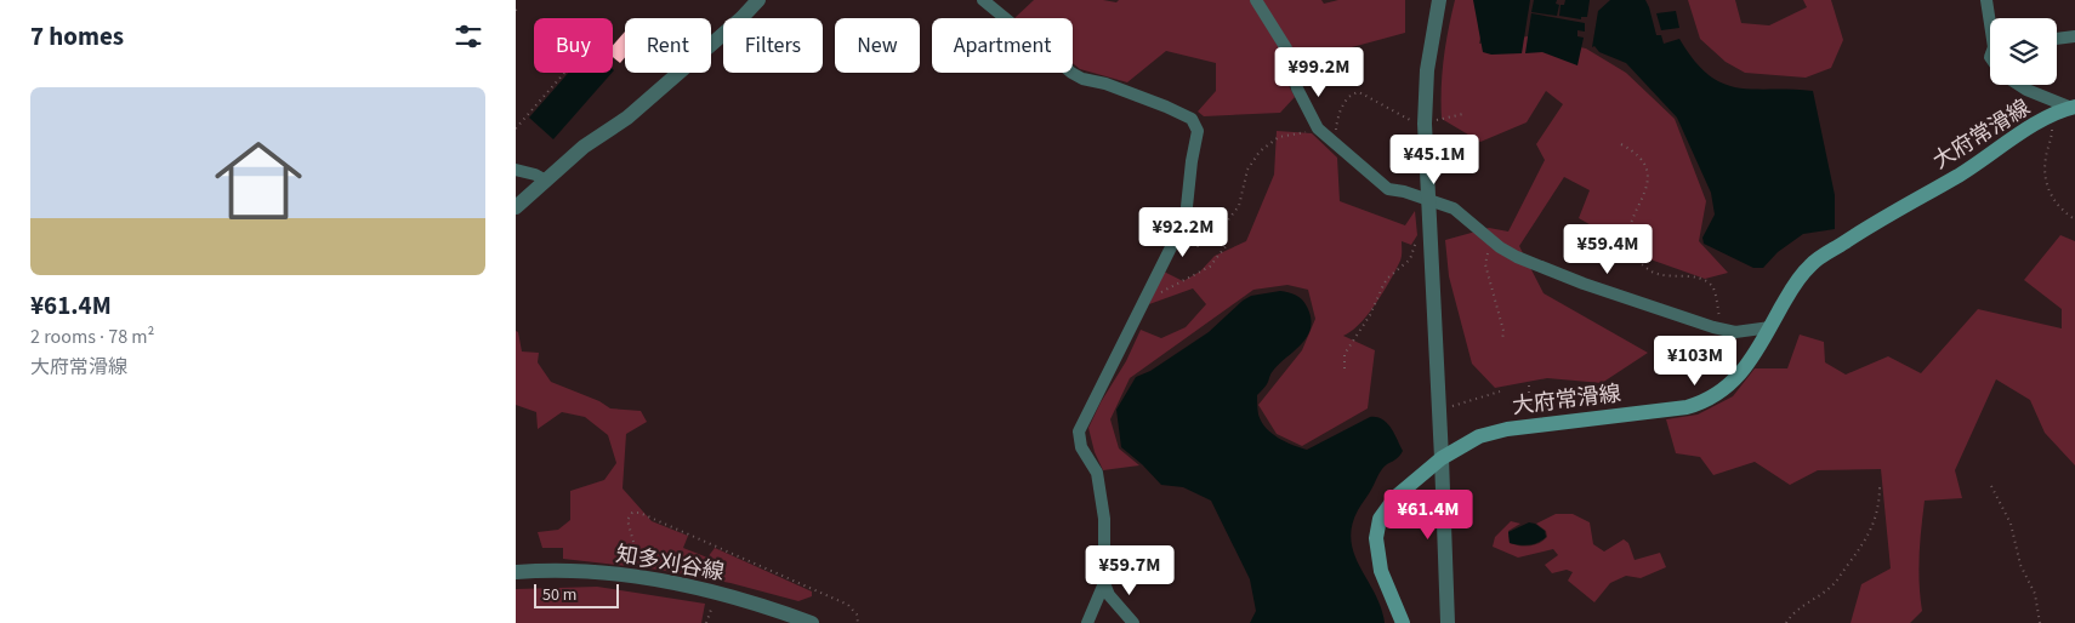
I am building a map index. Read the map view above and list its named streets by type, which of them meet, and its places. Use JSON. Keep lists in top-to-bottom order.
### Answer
{
  "streets": {
    "main road": ["大府常滑線"],
    "street": ["知多刈谷線"]
  },
  "scale_bar": "50 m",
  "page": {
    "heading": "7 homes",
    "chip": [
      "Buy",
      "Rent",
      "Filters",
      "New",
      "Apartment"
    ],
    "price": [
      "¥99.2M",
      "¥45.1M",
      "¥92.2M",
      "¥59.4M",
      "¥103M",
      "¥61.4M",
      "¥59.7M"
    ],
    "list": [
      {
        "name": "¥61.4M",
        "note": "2 rooms · 78 m² · 大府常滑線"
      }
    ],
    "scale": "50 m"
  }
}
